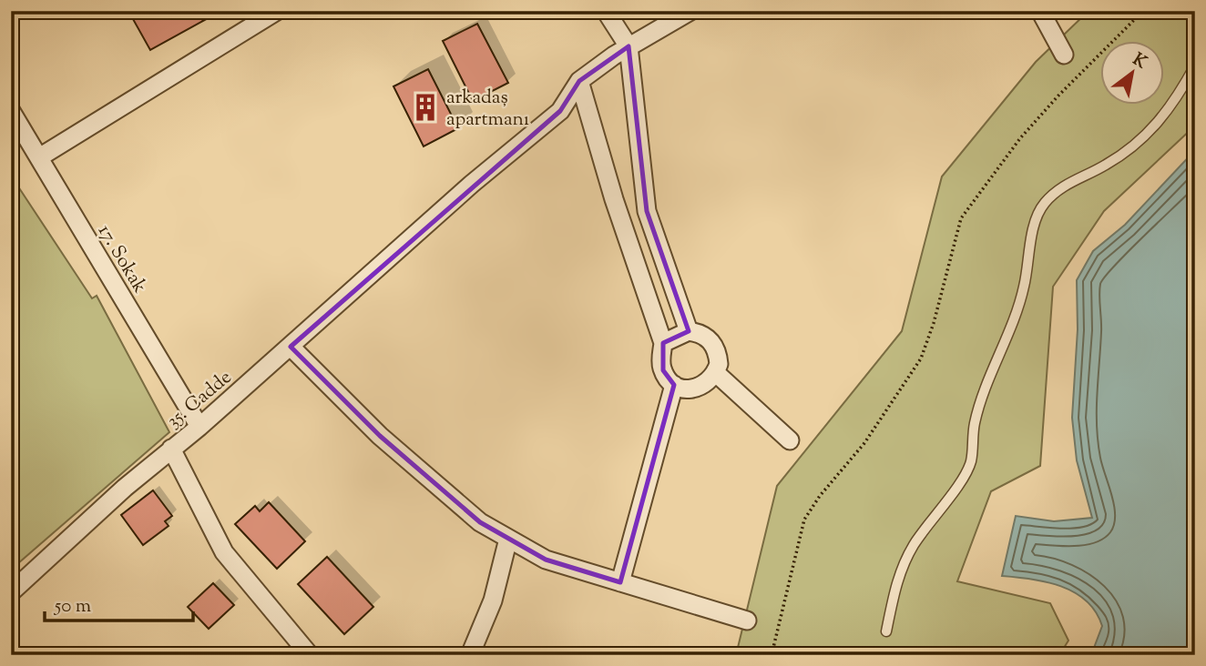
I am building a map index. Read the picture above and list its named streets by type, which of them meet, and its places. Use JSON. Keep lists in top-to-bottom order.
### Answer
{
  "streets": {
    "street": ["17. Sokak", "35. Cadde"]
  },
  "crossings": [
    ["17. Sokak", "35. Cadde"]
  ],
  "places": {
    "building": ["arkadaş apartmanı"]
  },
  "scale_bar": "50 m",
  "north": "top right"
}
